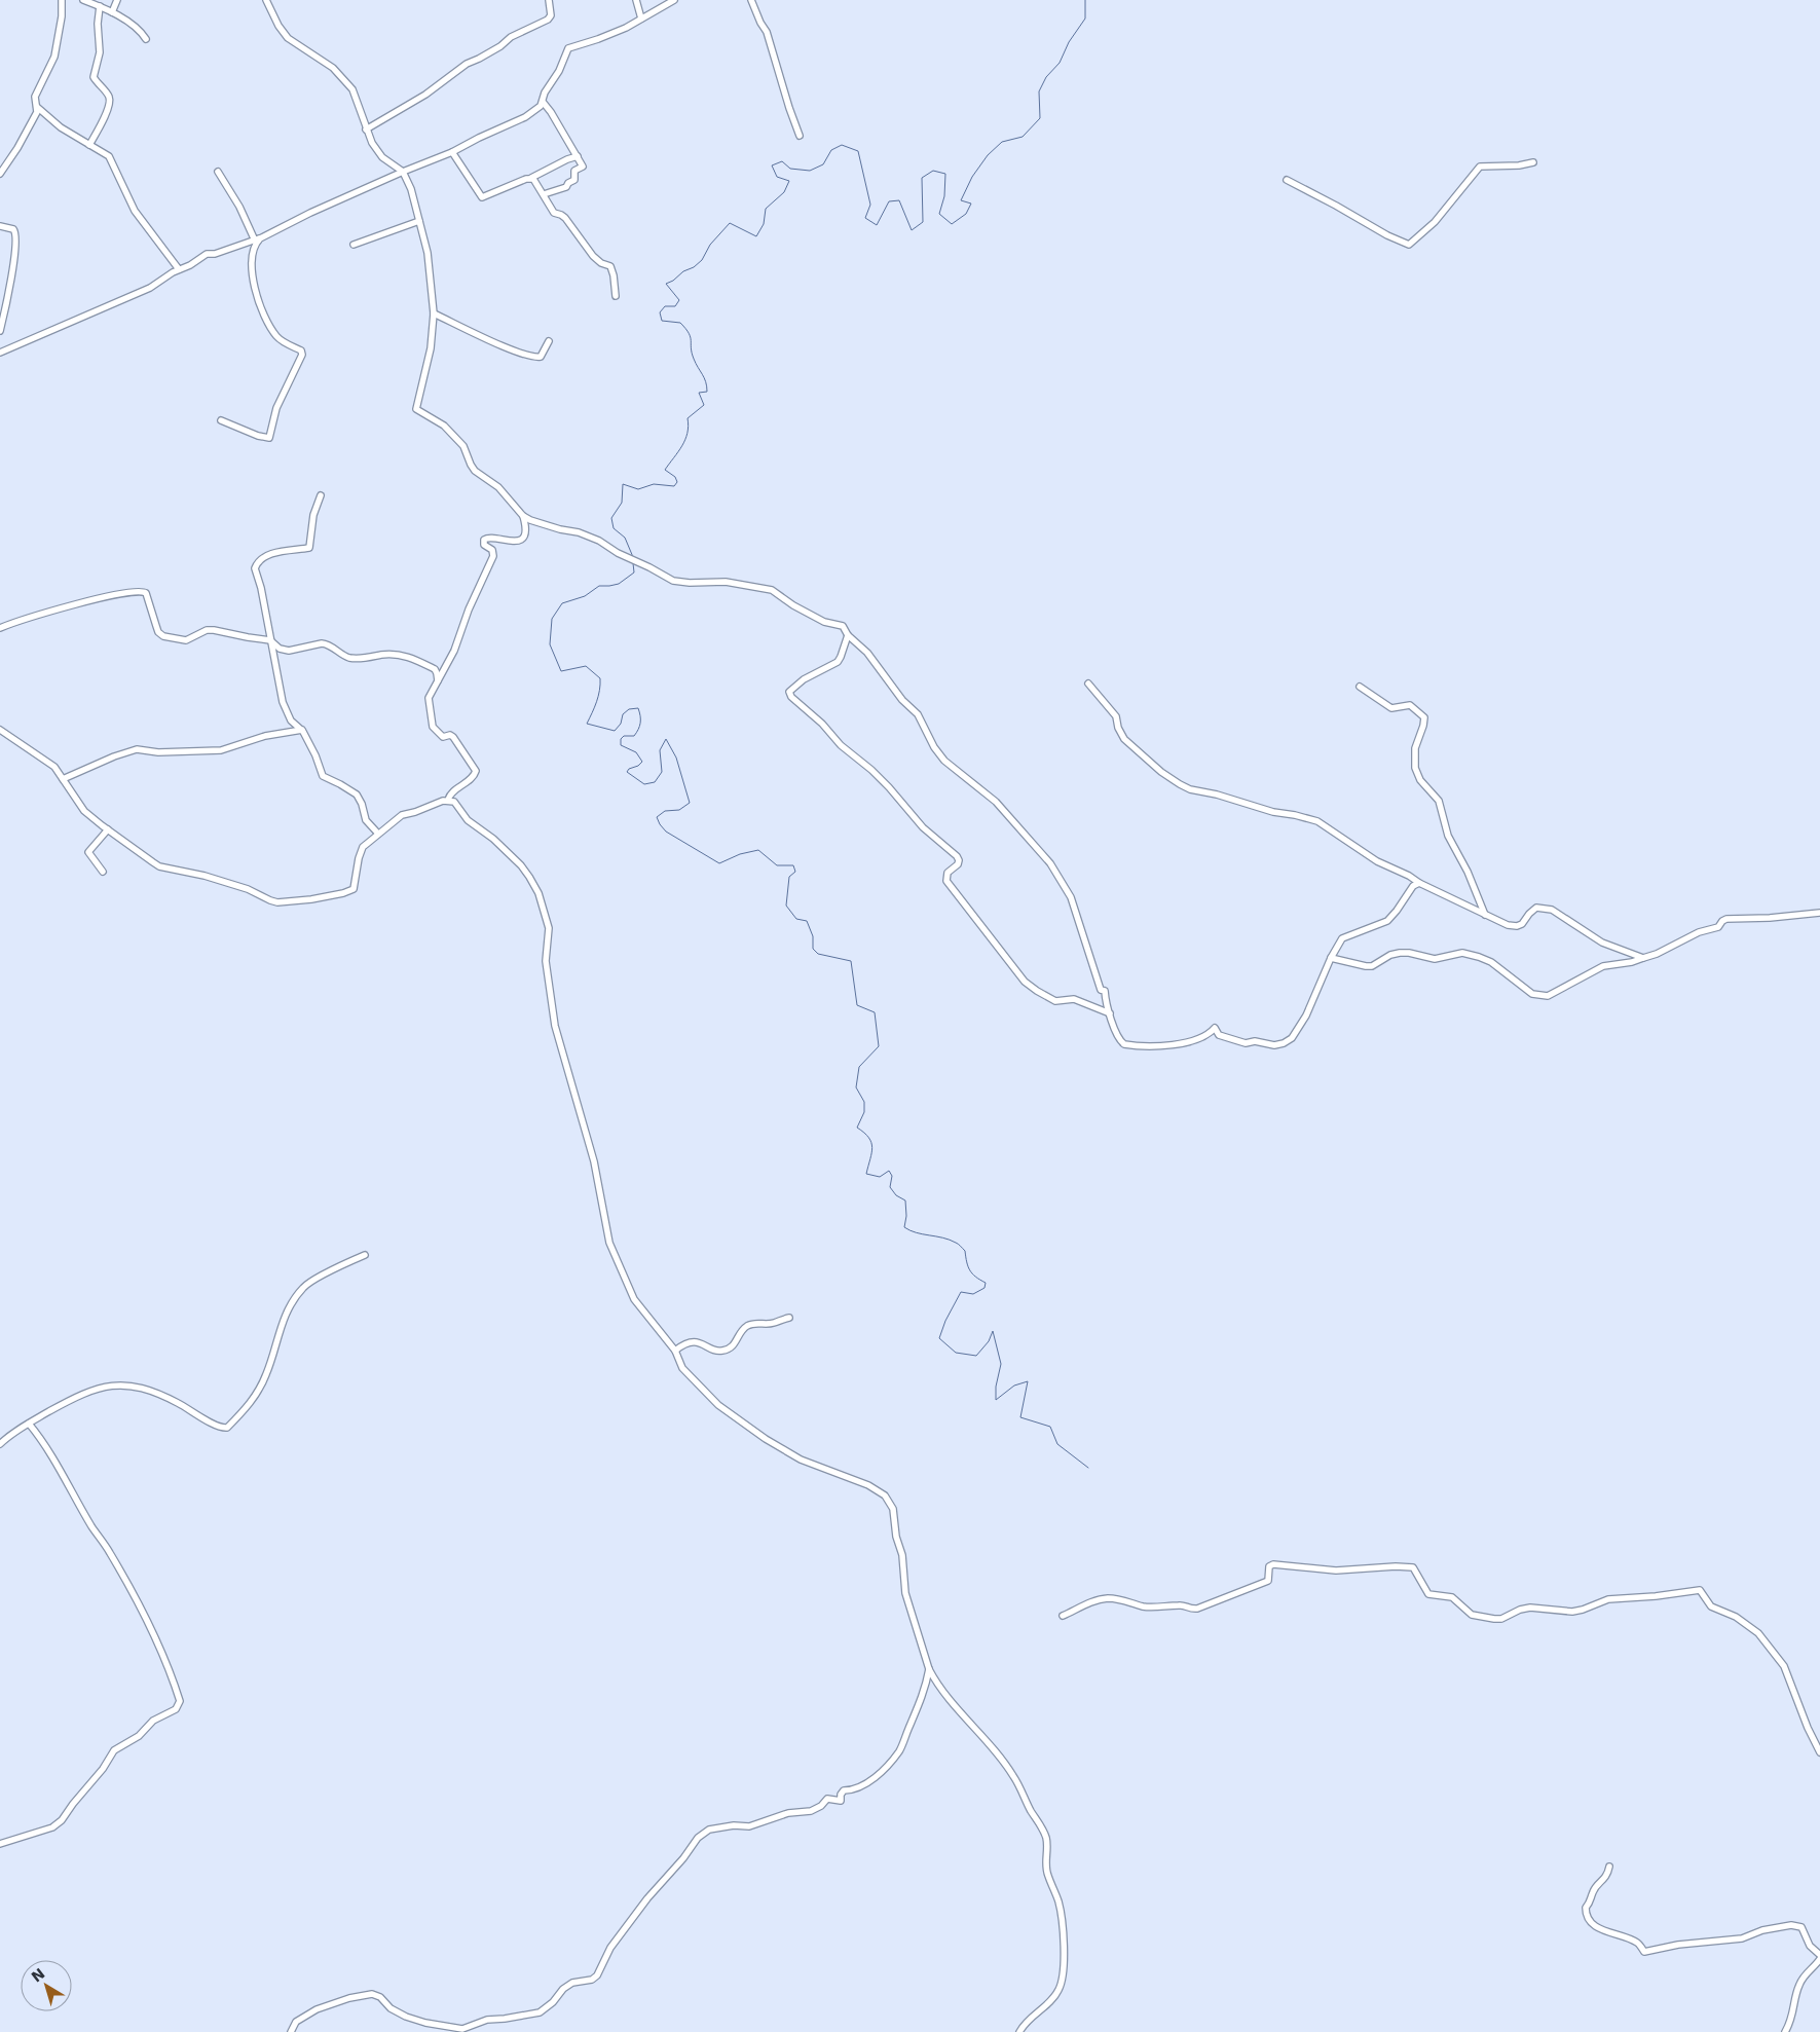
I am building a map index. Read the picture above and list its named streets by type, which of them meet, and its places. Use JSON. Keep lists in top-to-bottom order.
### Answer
{
  "north": "top left"
}
